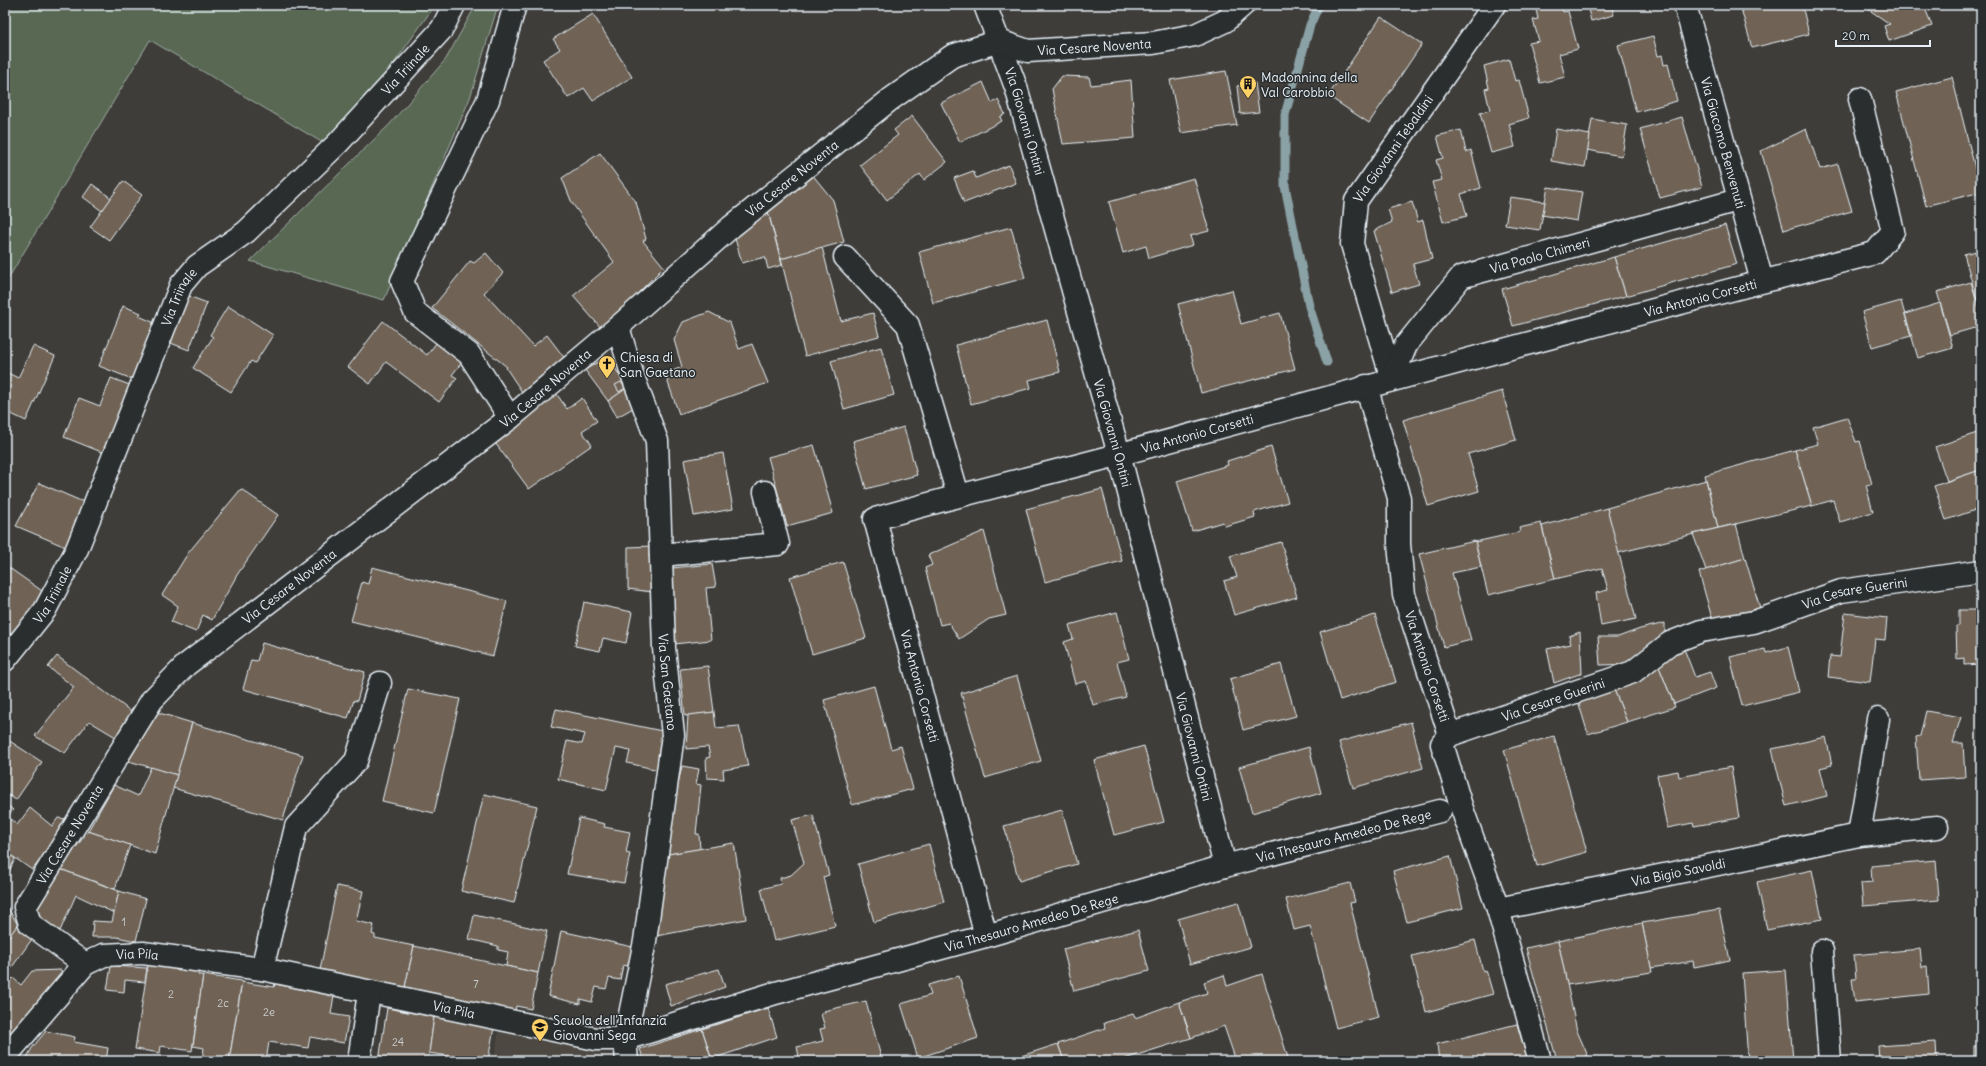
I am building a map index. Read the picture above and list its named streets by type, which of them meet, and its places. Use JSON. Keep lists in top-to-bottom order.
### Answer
{
  "streets": {
    "street": [
      "Via Cesare Noventa",
      "Via Triinale",
      "Via Giovanni Ontini",
      "Via Giacomo Benvenuti",
      "Via Giovanni Tebaldini",
      "Via Paolo Chimeri",
      "Via Antonio Corsetti",
      "Via Cesare Guerini",
      "Via San Gaetano",
      "Via Thesauro Amedeo De Rege",
      "Via Bigio Savoldi",
      "Via Pila"
    ]
  },
  "crossings": [
    ["Via Cesare Noventa", "Via Giovanni Ontini"],
    ["Via Cesare Noventa", "Via San Gaetano"],
    ["Via Cesare Noventa", "Via Pila"],
    ["Via Giovanni Ontini", "Via Antonio Corsetti"],
    ["Via Giovanni Ontini", "Via Thesauro Amedeo De Rege"],
    ["Via Giacomo Benvenuti", "Via Paolo Chimeri"],
    ["Via Giacomo Benvenuti", "Via Antonio Corsetti"],
    ["Via Giovanni Tebaldini", "Via Paolo Chimeri"],
    ["Via Giovanni Tebaldini", "Via Antonio Corsetti"],
    ["Via Paolo Chimeri", "Via Antonio Corsetti"],
    ["Via Antonio Corsetti", "Via Cesare Guerini"],
    ["Via Antonio Corsetti", "Via Thesauro Amedeo De Rege"],
    ["Via San Gaetano", "Via Thesauro Amedeo De Rege"],
    ["Via San Gaetano", "Via Pila"],
    ["Via Thesauro Amedeo De Rege", "Via Pila"]
  ],
  "places": {
    "building": ["Madonnina della Val Carobbio"],
    "church": ["Chiesa di San Gaetano"],
    "school or university": ["Scuola dell'Infanzia Giovanni Sega"]
  },
  "house_numbers": [
    "1",
    "7",
    "2",
    "2c",
    "2e",
    "24"
  ],
  "scale_bar": "20 m"
}
